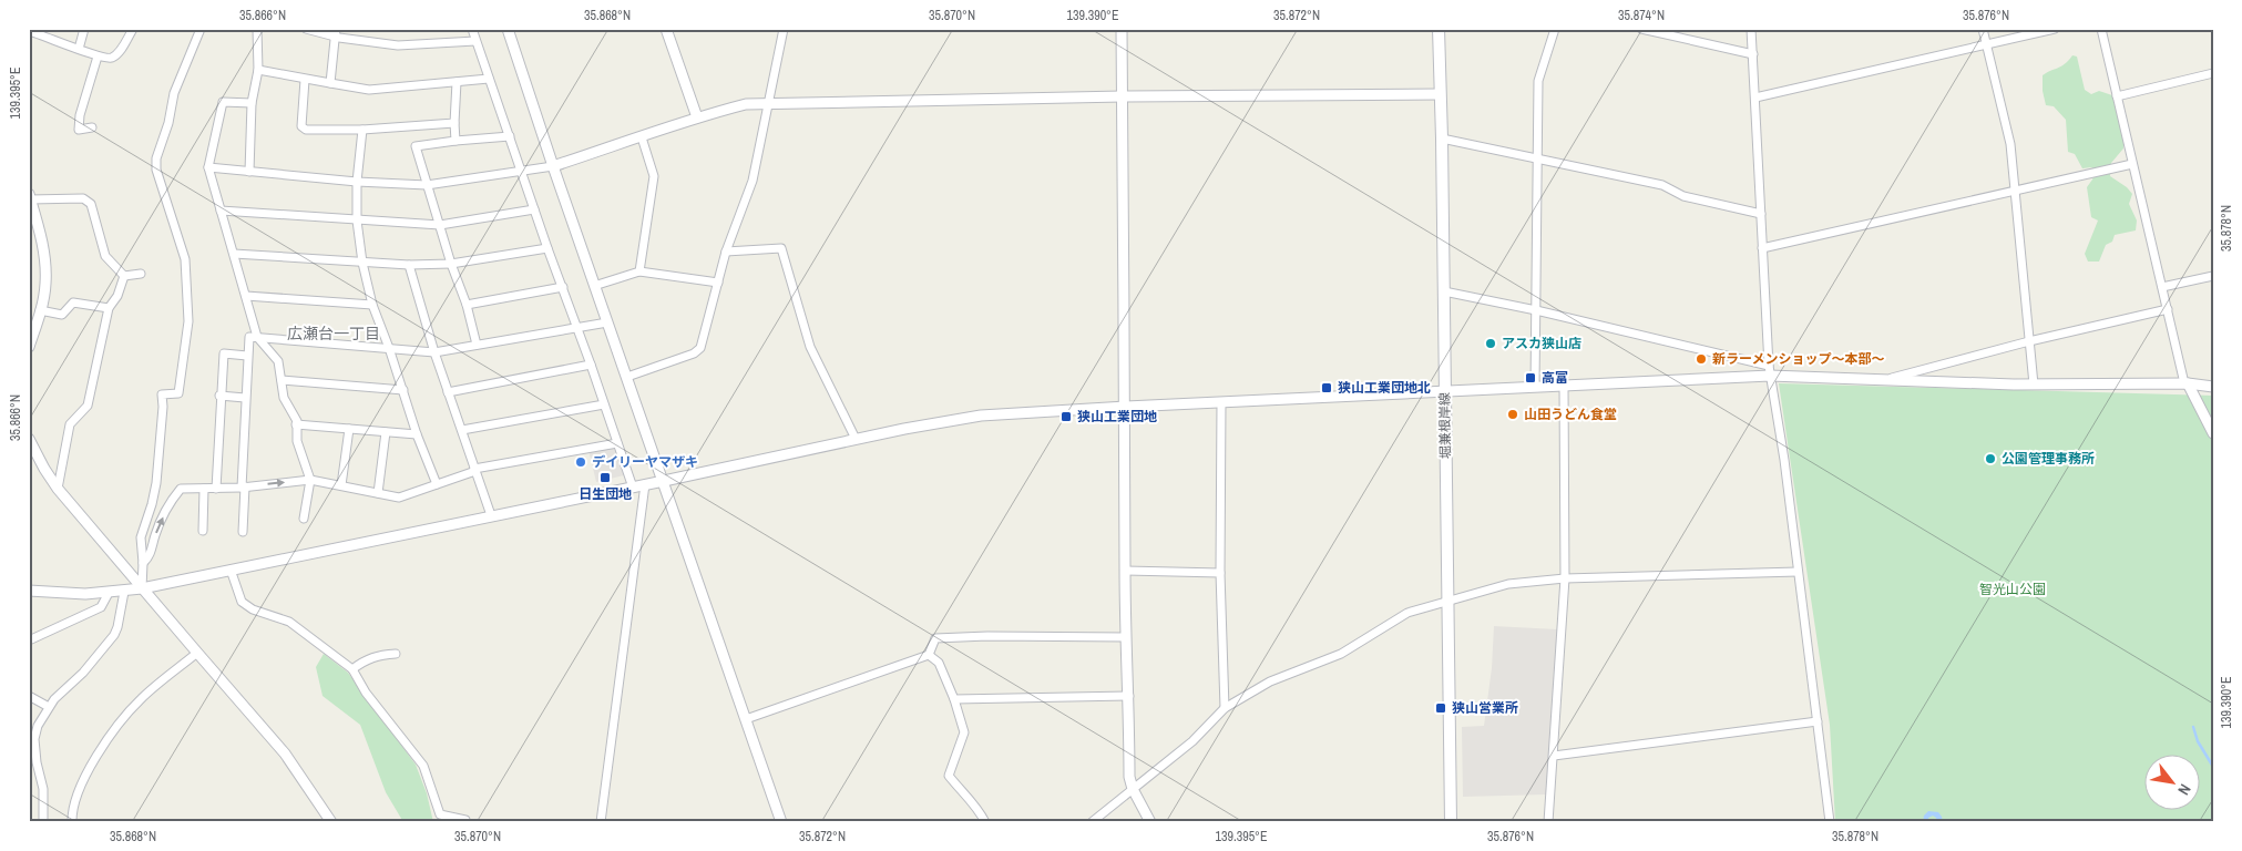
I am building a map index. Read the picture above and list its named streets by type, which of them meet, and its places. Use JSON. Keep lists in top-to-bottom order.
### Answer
{
  "streets": {
    "main road": ["堀兼根岸線"]
  },
  "districts": ["広瀬台一丁目"],
  "parks": ["智光山公園"],
  "places": {
    "other": [
      "アスカ狭山店",
      "新ラーメンショップ～本部～",
      "山田うどん食堂",
      "公園管理事務所",
      "デイリーヤマザキ"
    ],
    "transit": [
      "高富",
      "狭山工業団地北",
      "狭山工業団地",
      "日生団地",
      "狭山営業所"
    ]
  },
  "north": "bottom right",
  "coordinates": [
    "35.866°N",
    "35.868°N",
    "35.870°N",
    "139.390°E",
    "35.872°N",
    "35.874°N",
    "35.876°N",
    "139.395°E",
    "35.878°N"
  ]
}
